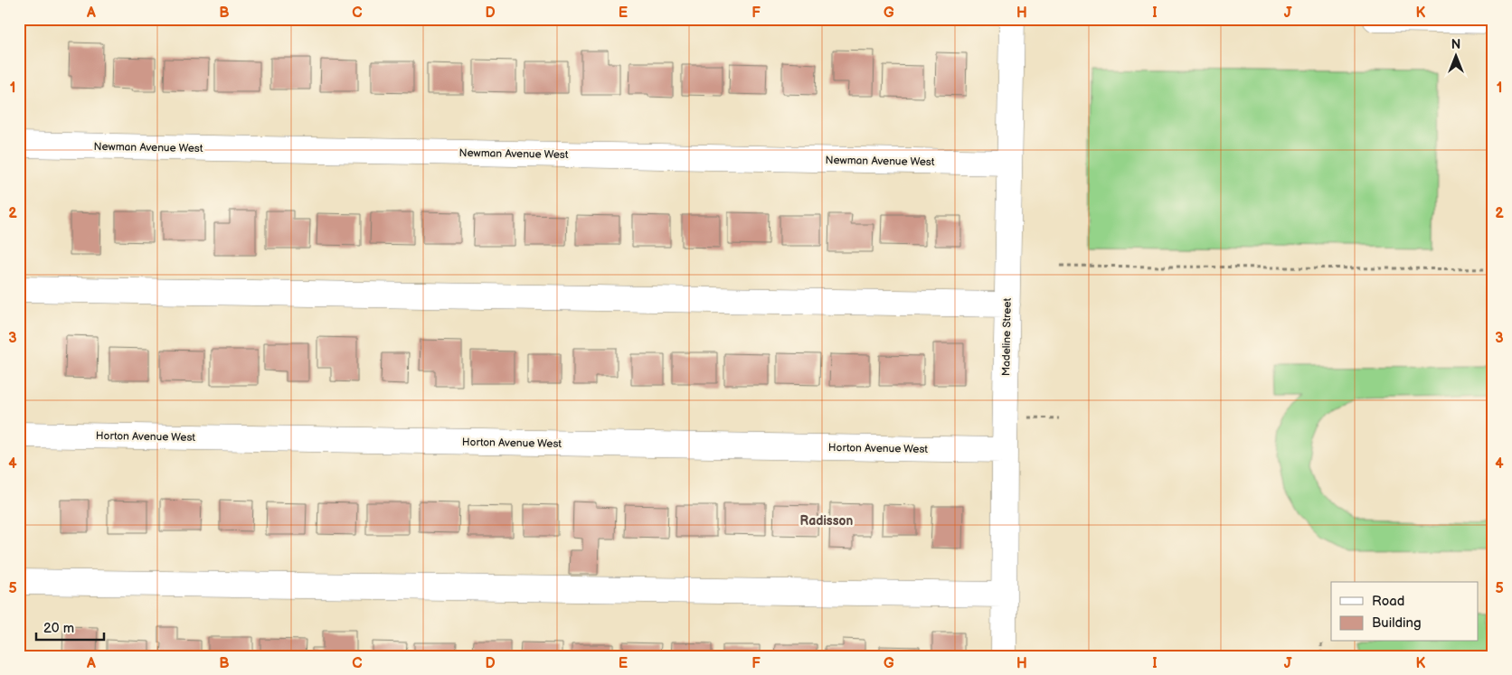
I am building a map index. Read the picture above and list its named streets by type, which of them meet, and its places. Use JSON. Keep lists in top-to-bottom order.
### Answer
{
  "streets": {
    "street": ["Newman Avenue West", "Madeline Street", "Horton Avenue West"]
  },
  "crossings": [
    ["Newman Avenue West", "Madeline Street"],
    ["Madeline Street", "Horton Avenue West"]
  ],
  "districts": ["Radisson"],
  "legend": ["Road", "Building"],
  "scale_bar": "20 m",
  "north": "top",
  "grid": {
    "columns": [
      "A",
      "B",
      "C",
      "D",
      "E",
      "F",
      "G",
      "H",
      "I",
      "J",
      "K"
    ],
    "rows": [
      "1",
      "2",
      "3",
      "4",
      "5"
    ]
  }
}
